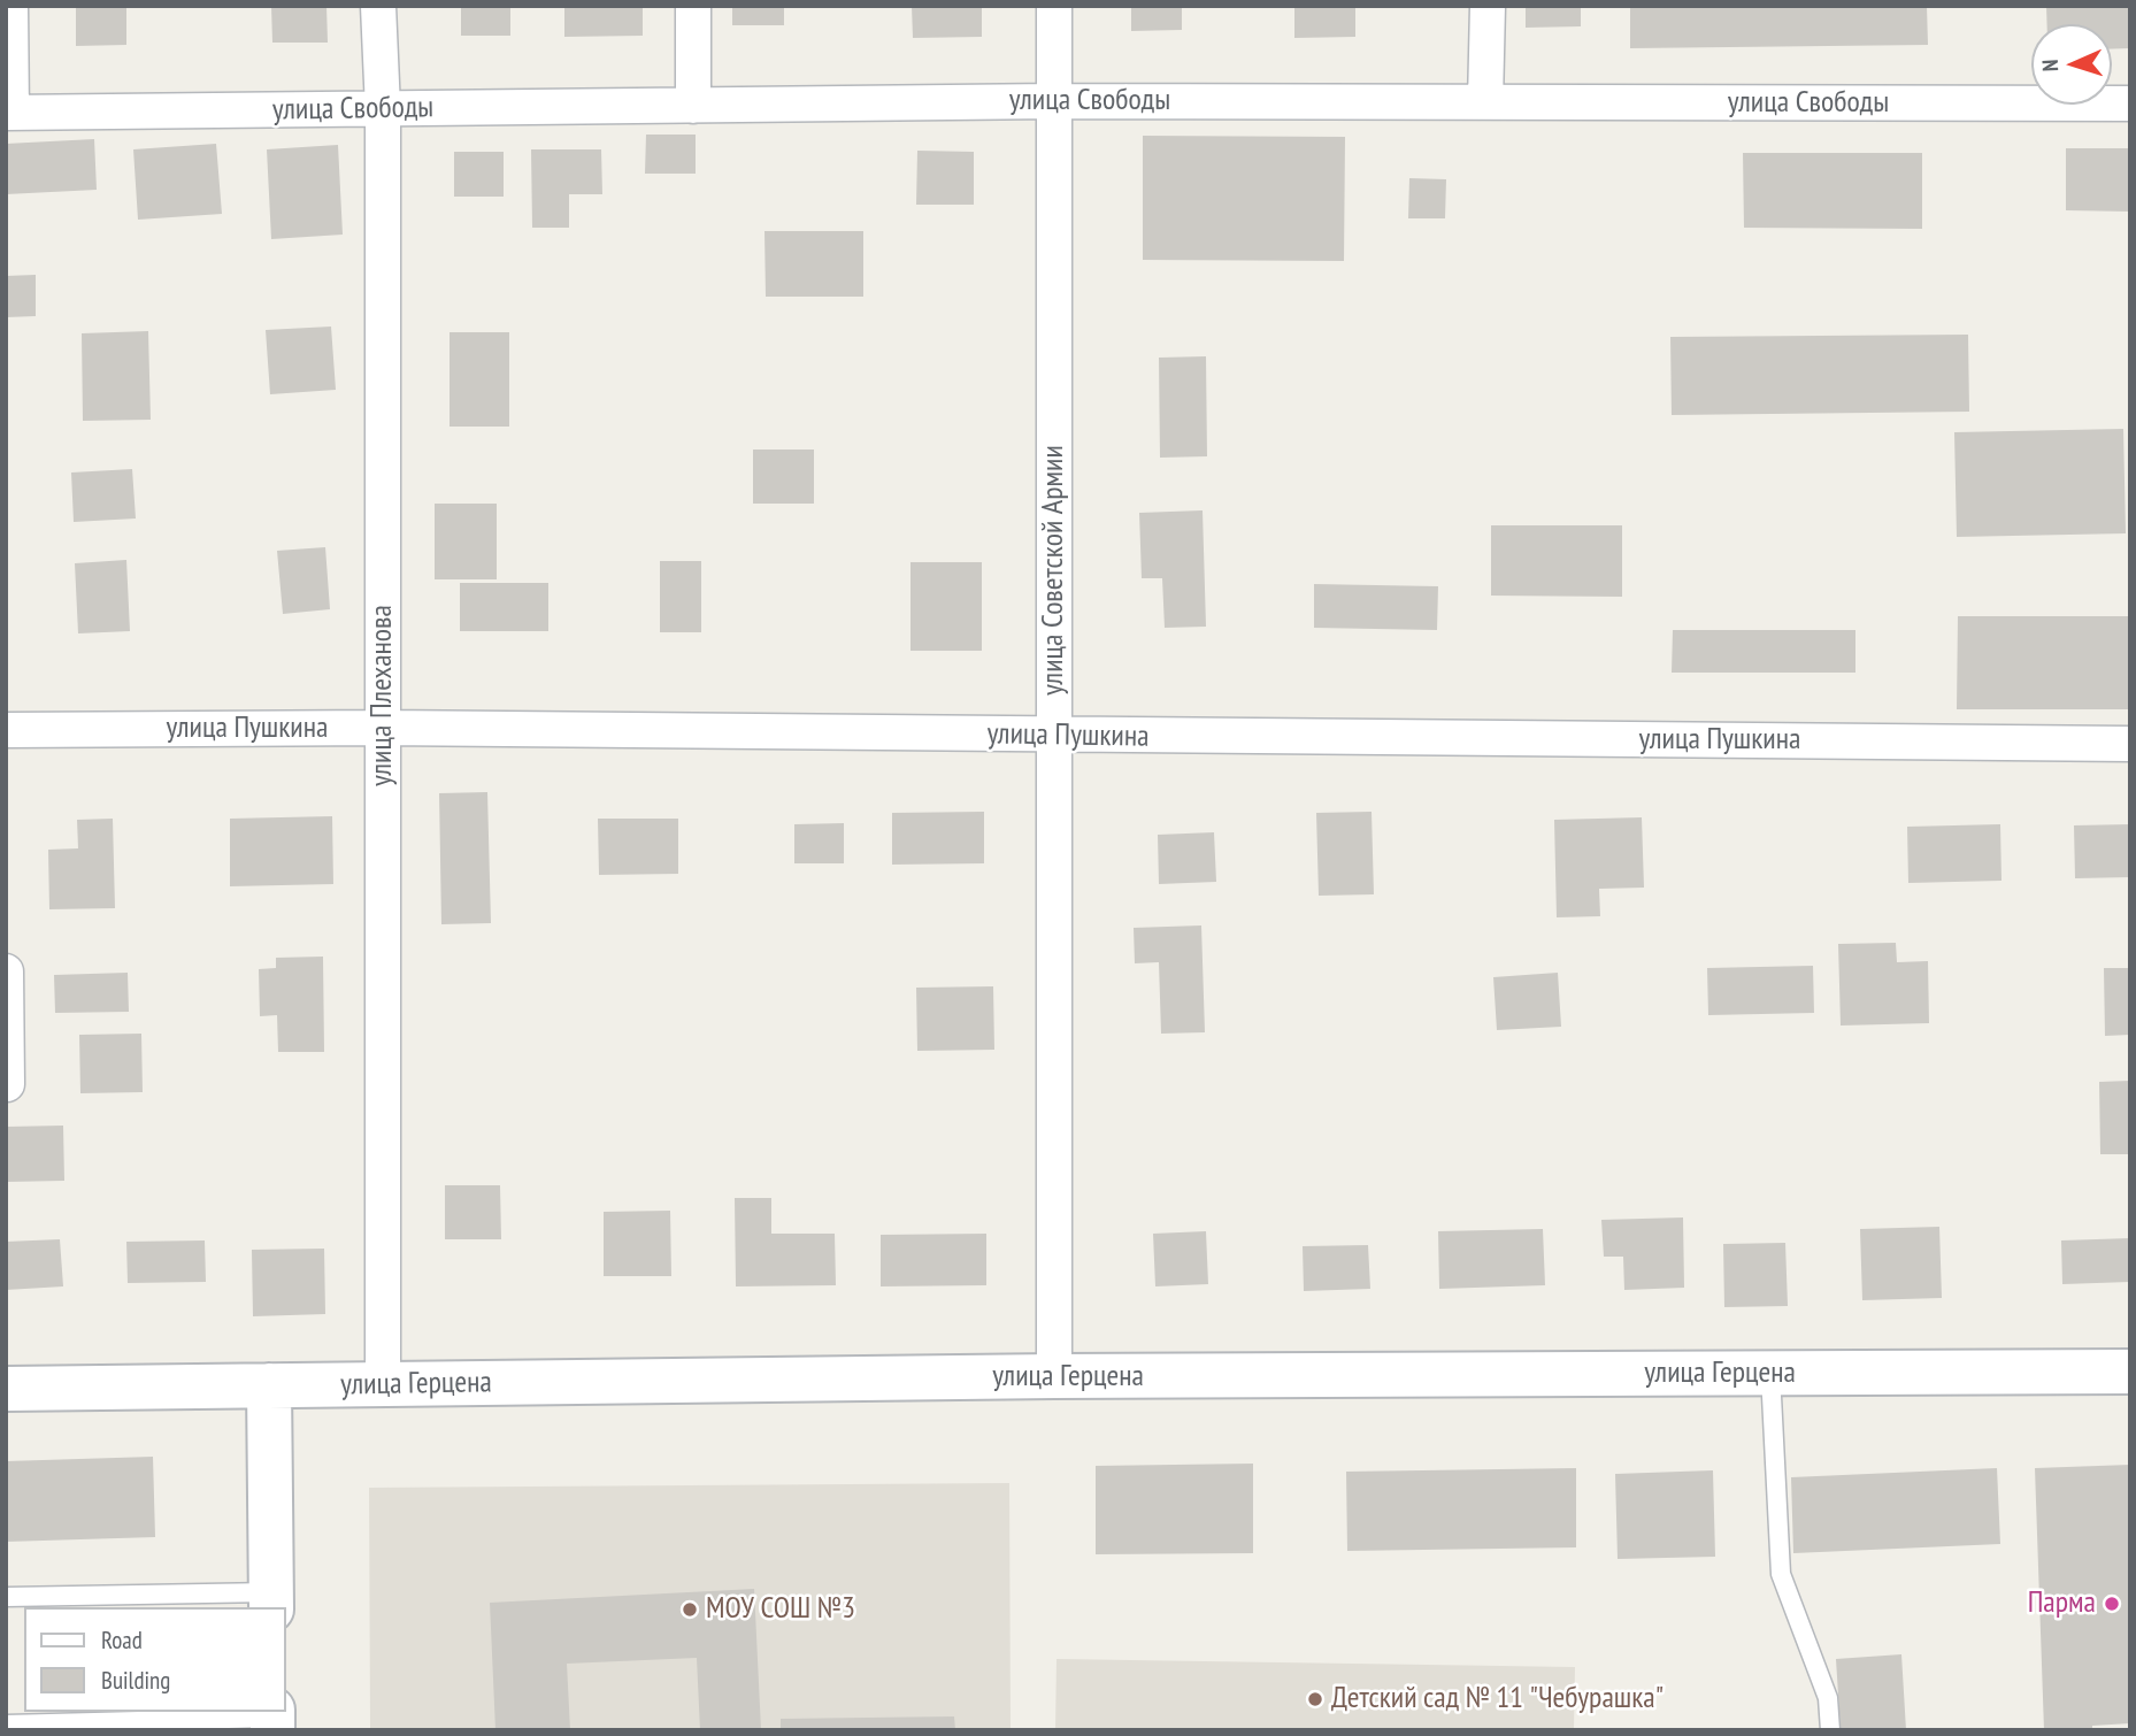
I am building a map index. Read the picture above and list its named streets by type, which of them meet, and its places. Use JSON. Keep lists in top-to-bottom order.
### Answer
{
  "streets": {
    "street": [
      "улица Свободы",
      "улица Советской Армии",
      "улица Плеханова",
      "улица Пушкина",
      "улица Герцена"
    ]
  },
  "crossings": [
    ["улица Свободы", "улица Советской Армии"],
    ["улица Свободы", "улица Плеханова"],
    ["улица Советской Армии", "улица Пушкина"],
    ["улица Советской Армии", "улица Герцена"],
    ["улица Плеханова", "улица Пушкина"],
    ["улица Плеханова", "улица Герцена"]
  ],
  "places": ["Парма", "МОУ СОШ №3", "Детский сад № 11 \"Чебурашка\""],
  "legend": ["Road", "Building"],
  "north": "left"
}
